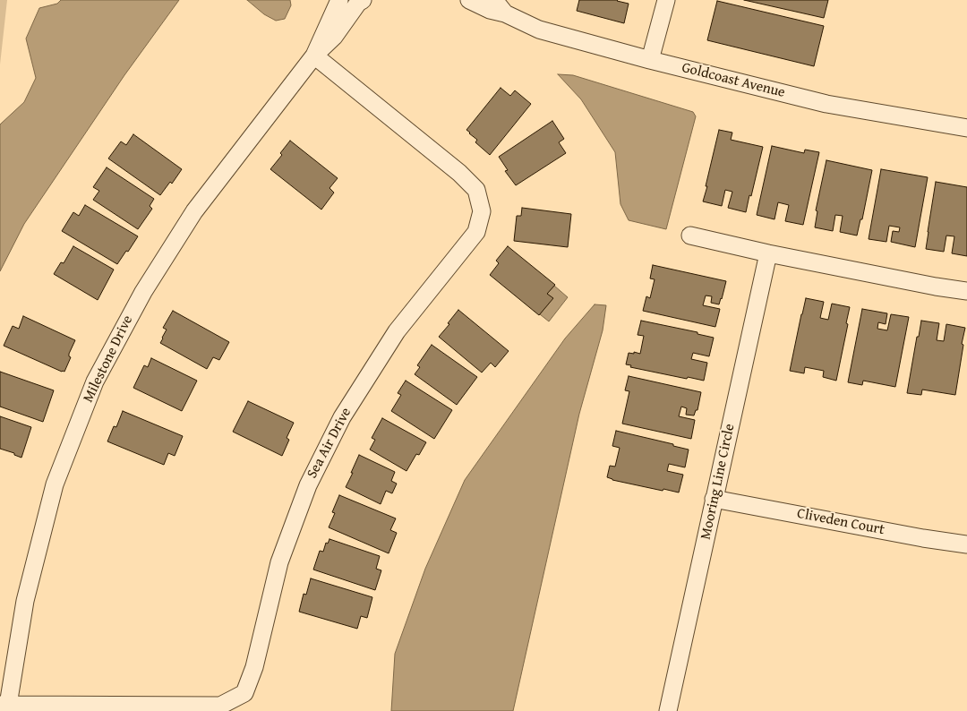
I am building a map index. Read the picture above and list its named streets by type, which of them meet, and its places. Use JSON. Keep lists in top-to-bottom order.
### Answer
{
  "streets": {
    "street": [
      "Goldcoast Avenue",
      "Milestone Drive",
      "Sea Air Drive",
      "Mooring Line Circle",
      "Cliveden Court"
    ]
  },
  "crossings": [
    ["Milestone Drive", "Sea Air Drive"],
    ["Mooring Line Circle", "Cliveden Court"]
  ]
}
